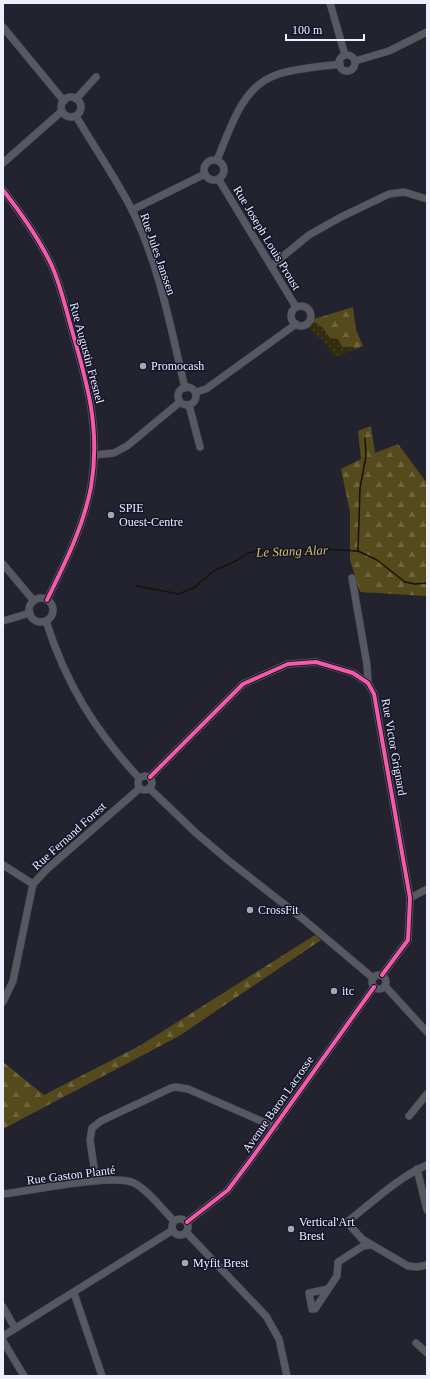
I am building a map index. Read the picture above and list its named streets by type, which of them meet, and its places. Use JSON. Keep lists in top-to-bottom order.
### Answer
{
  "streets": {
    "street": [
      "Rue Joseph Louis Proust",
      "Rue Jules Janssen",
      "Rue Augustin Fresnel",
      "Rue Victor Grignard",
      "Rue Fernand Forest",
      "Avenue Baron Lacrosse",
      "Rue Gaston Planté"
    ]
  },
  "crossings": [
    ["Rue Victor Grignard", "Avenue Baron Lacrosse"],
    ["Avenue Baron Lacrosse", "Rue Gaston Planté"]
  ],
  "water": ["Le Stang Alar"],
  "places": [
    "Promocash",
    "SPIE Ouest-Centre",
    "CrossFit",
    "itc",
    "Vertical'Art Brest",
    "Myfit Brest"
  ],
  "scale_bar": "100 m"
}
